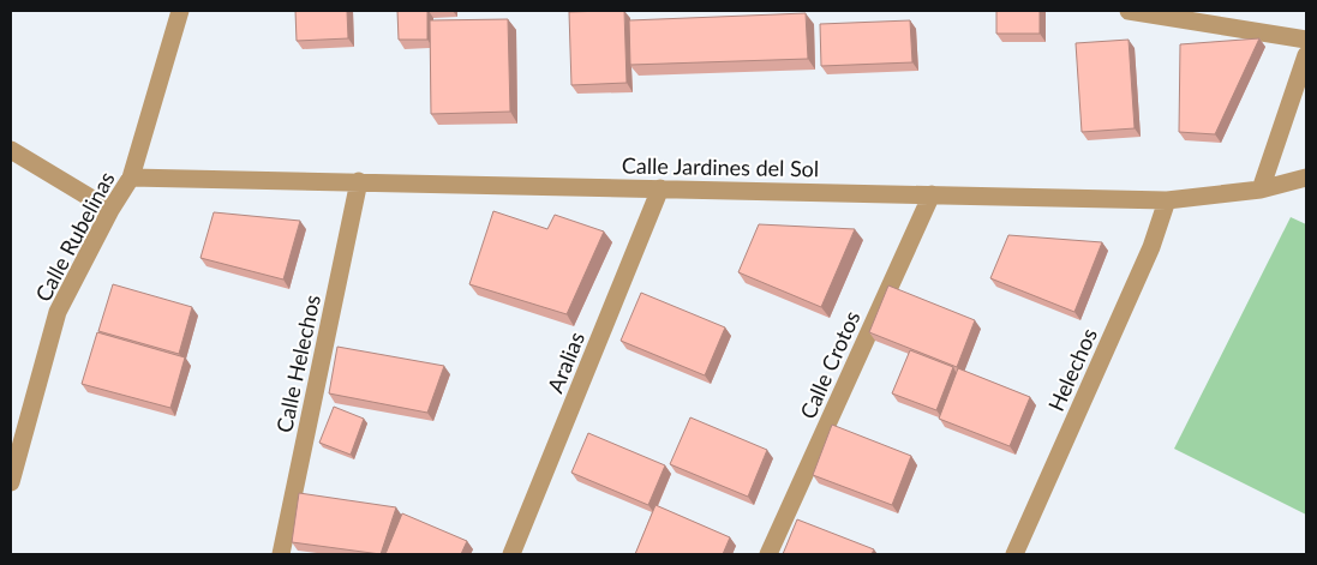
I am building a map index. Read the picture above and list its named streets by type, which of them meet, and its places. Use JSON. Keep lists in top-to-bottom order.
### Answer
{
  "streets": {
    "street": [
      "Calle Jardines del Sol",
      "Calle Rubelinas",
      "Aralias",
      "Calle Helechos",
      "Calle Crotos",
      "Helechos"
    ]
  },
  "crossings": [
    ["Calle Jardines del Sol", "Calle Rubelinas"],
    ["Calle Jardines del Sol", "Aralias"],
    ["Calle Jardines del Sol", "Calle Helechos"],
    ["Calle Jardines del Sol", "Calle Crotos"],
    ["Calle Jardines del Sol", "Helechos"]
  ]
}
